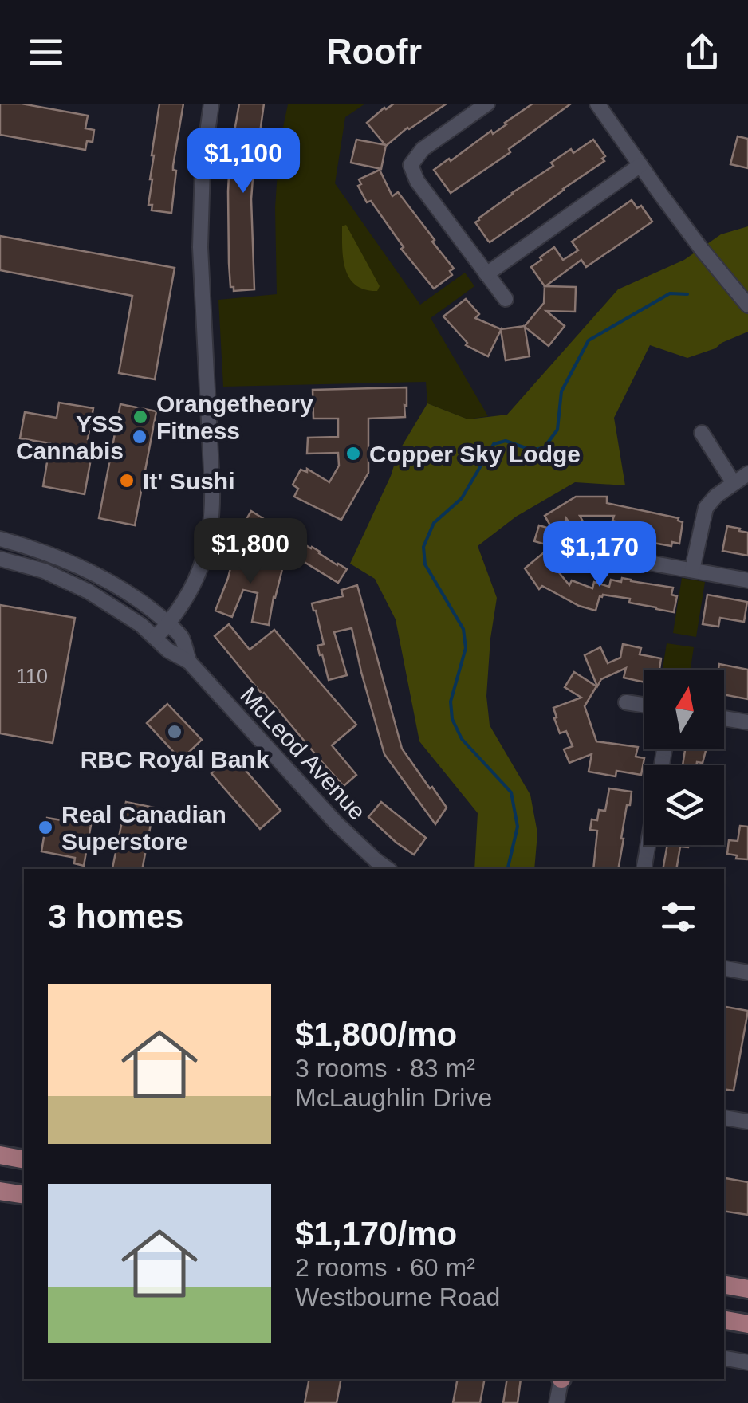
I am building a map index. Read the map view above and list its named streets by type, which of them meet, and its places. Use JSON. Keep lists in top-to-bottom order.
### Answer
{
  "streets": {
    "street": ["McLeod Avenue"]
  },
  "places": [
    "Orangetheory Fitness",
    "YSS Cannabis",
    "Copper Sky Lodge",
    "It' Sushi",
    "RBC Royal Bank",
    "Real Canadian Superstore"
  ],
  "house_numbers": ["110"],
  "north": "top",
  "page": {
    "header": "Roofr",
    "price": ["$1,100", "$1,800", "$1,170"],
    "heading": "3 homes",
    "list": [
      {
        "name": "$1,800/mo",
        "note": "3 rooms · 83 m² · McLaughlin Drive"
      },
      {
        "name": "$1,170/mo",
        "note": "2 rooms · 60 m² · Westbourne Road"
      }
    ]
  }
}
